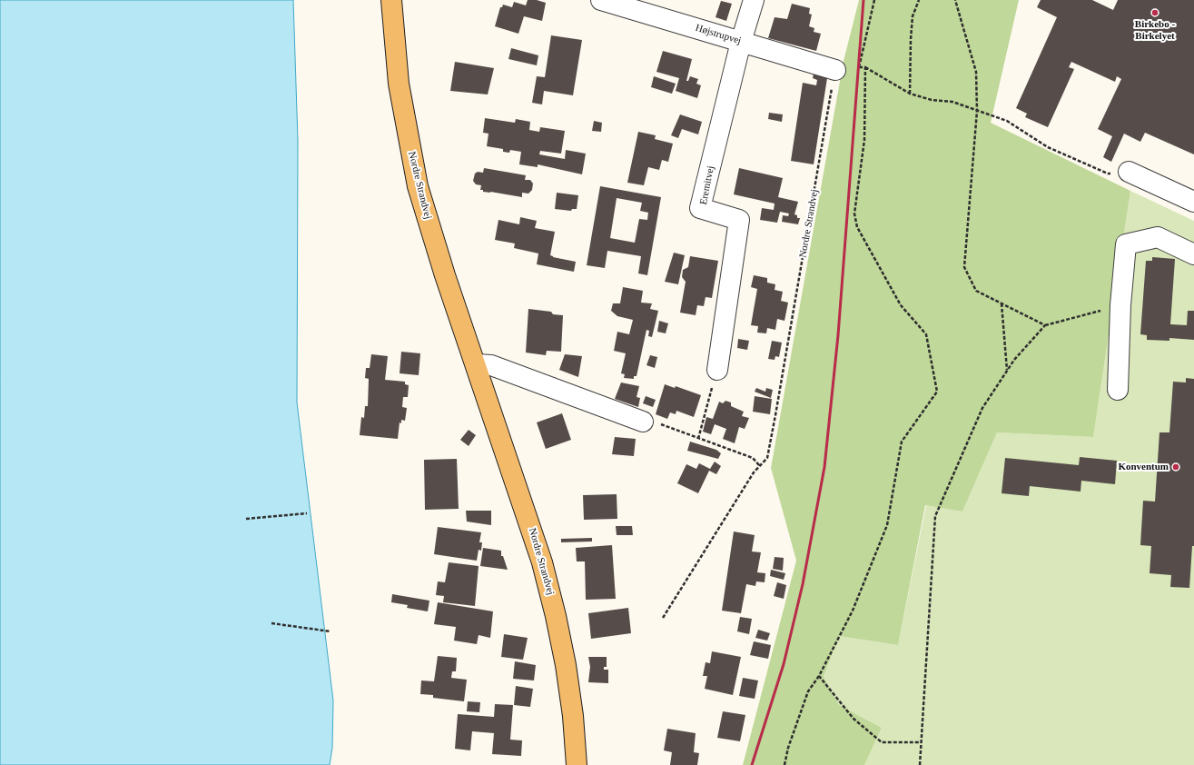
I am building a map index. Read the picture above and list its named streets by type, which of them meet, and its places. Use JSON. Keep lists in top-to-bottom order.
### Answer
{
  "streets": {
    "main road": ["Nordre Strandvej"],
    "street": ["Højstrupvej", "Eremitvej"]
  },
  "crossings": [
    ["Højstrupvej", "Nordre Strandvej"],
    ["Højstrupvej", "Eremitvej"]
  ],
  "places": ["Birkebo - Birkelyet", "Konventum"]
}
